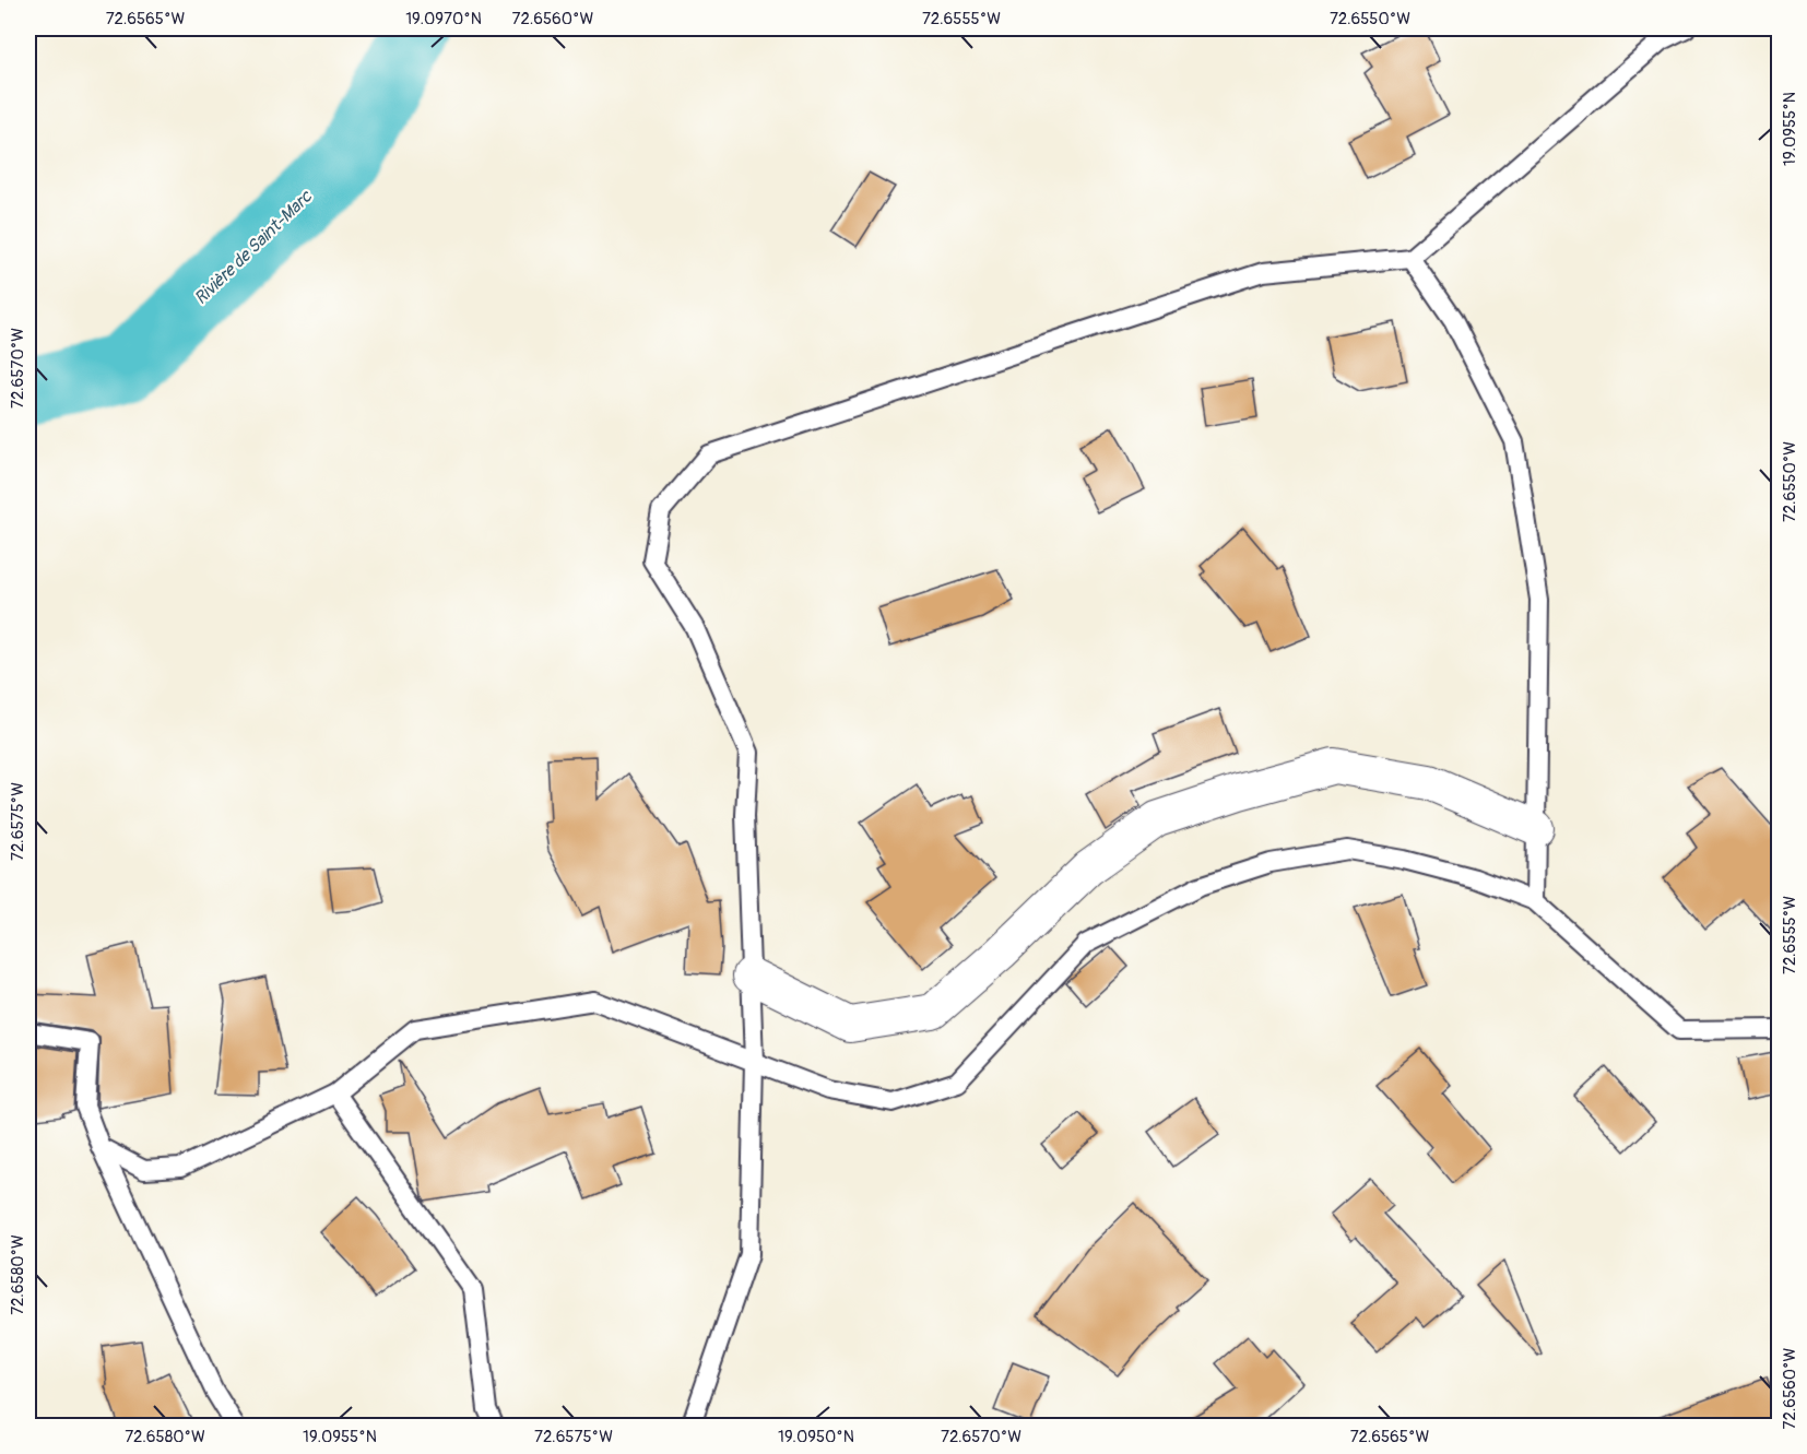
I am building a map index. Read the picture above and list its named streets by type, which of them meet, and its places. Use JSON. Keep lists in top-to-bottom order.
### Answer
{
  "water": ["Rivière de Saint-Marc"],
  "coordinates": [
    "72.6565°W",
    "19.0970°N",
    "72.6560°W",
    "72.6555°W",
    "72.6550°W",
    "19.0955°N",
    "72.6570°W",
    "72.6575°W",
    "72.6580°W",
    "19.0950°N"
  ]
}
